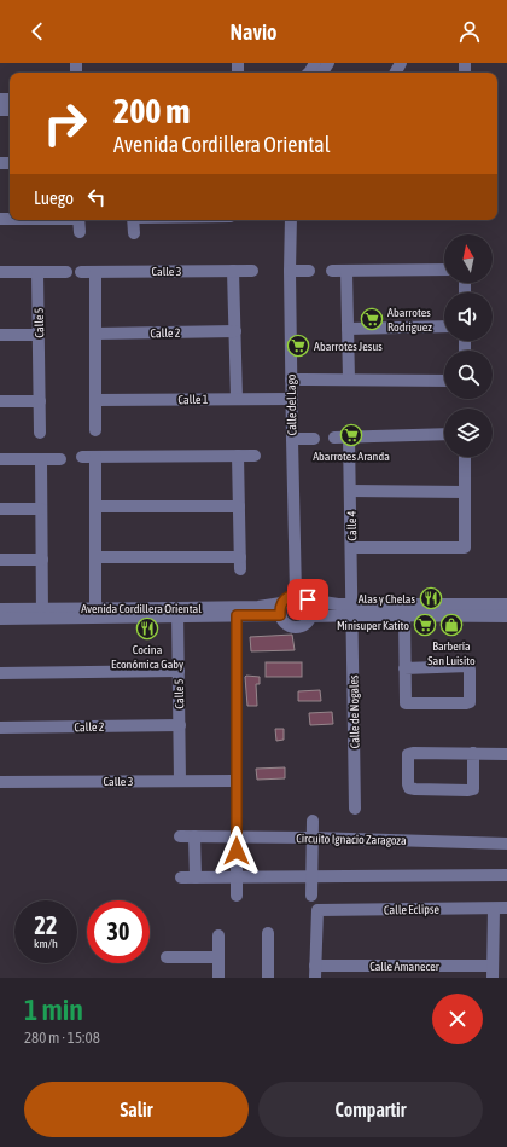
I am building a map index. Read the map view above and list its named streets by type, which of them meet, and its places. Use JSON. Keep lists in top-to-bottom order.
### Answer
{
  "streets": {
    "street": [
      "Calle 3",
      "Calle 5",
      "Calle 2",
      "Calle 1",
      "Calle del Lago",
      "Calle 4",
      "Avenida Cordillera Oriental",
      "Calle de Nogales",
      "Circuito Ignacio Zaragoza",
      "Calle Eclipse",
      "Calle Amanecer"
    ]
  },
  "crossings": [
    ["Calle 3", "Calle 5"],
    ["Calle 5", "Calle 2"],
    ["Calle 5", "Avenida Cordillera Oriental"],
    ["Calle 1", "Calle del Lago"],
    ["Calle del Lago", "Avenida Cordillera Oriental"],
    ["Calle 4", "Calle de Nogales"],
    ["Calle Eclipse", "Calle Amanecer"]
  ],
  "places": {
    "supermarket": [
      "Abarrotes Rodriguez",
      "Abarrotes Jesus",
      "Abarrotes Aranda",
      "Minisuper Katito"
    ],
    "restaurant": ["Alas y Chelas", "Cocina Económica Gaby"],
    "shop": ["Barbería San Luisito"]
  },
  "north": "top",
  "page": {
    "header": "Navio",
    "turn": ["200 m", "Avenida Cordillera Oriental"],
    "then": "Luego",
    "speed": "22 km/h",
    "limit": "30",
    "heading": ["1 min", "280 m · 15:08"],
    "buttons": ["Salir", "Compartir"]
  }
}
